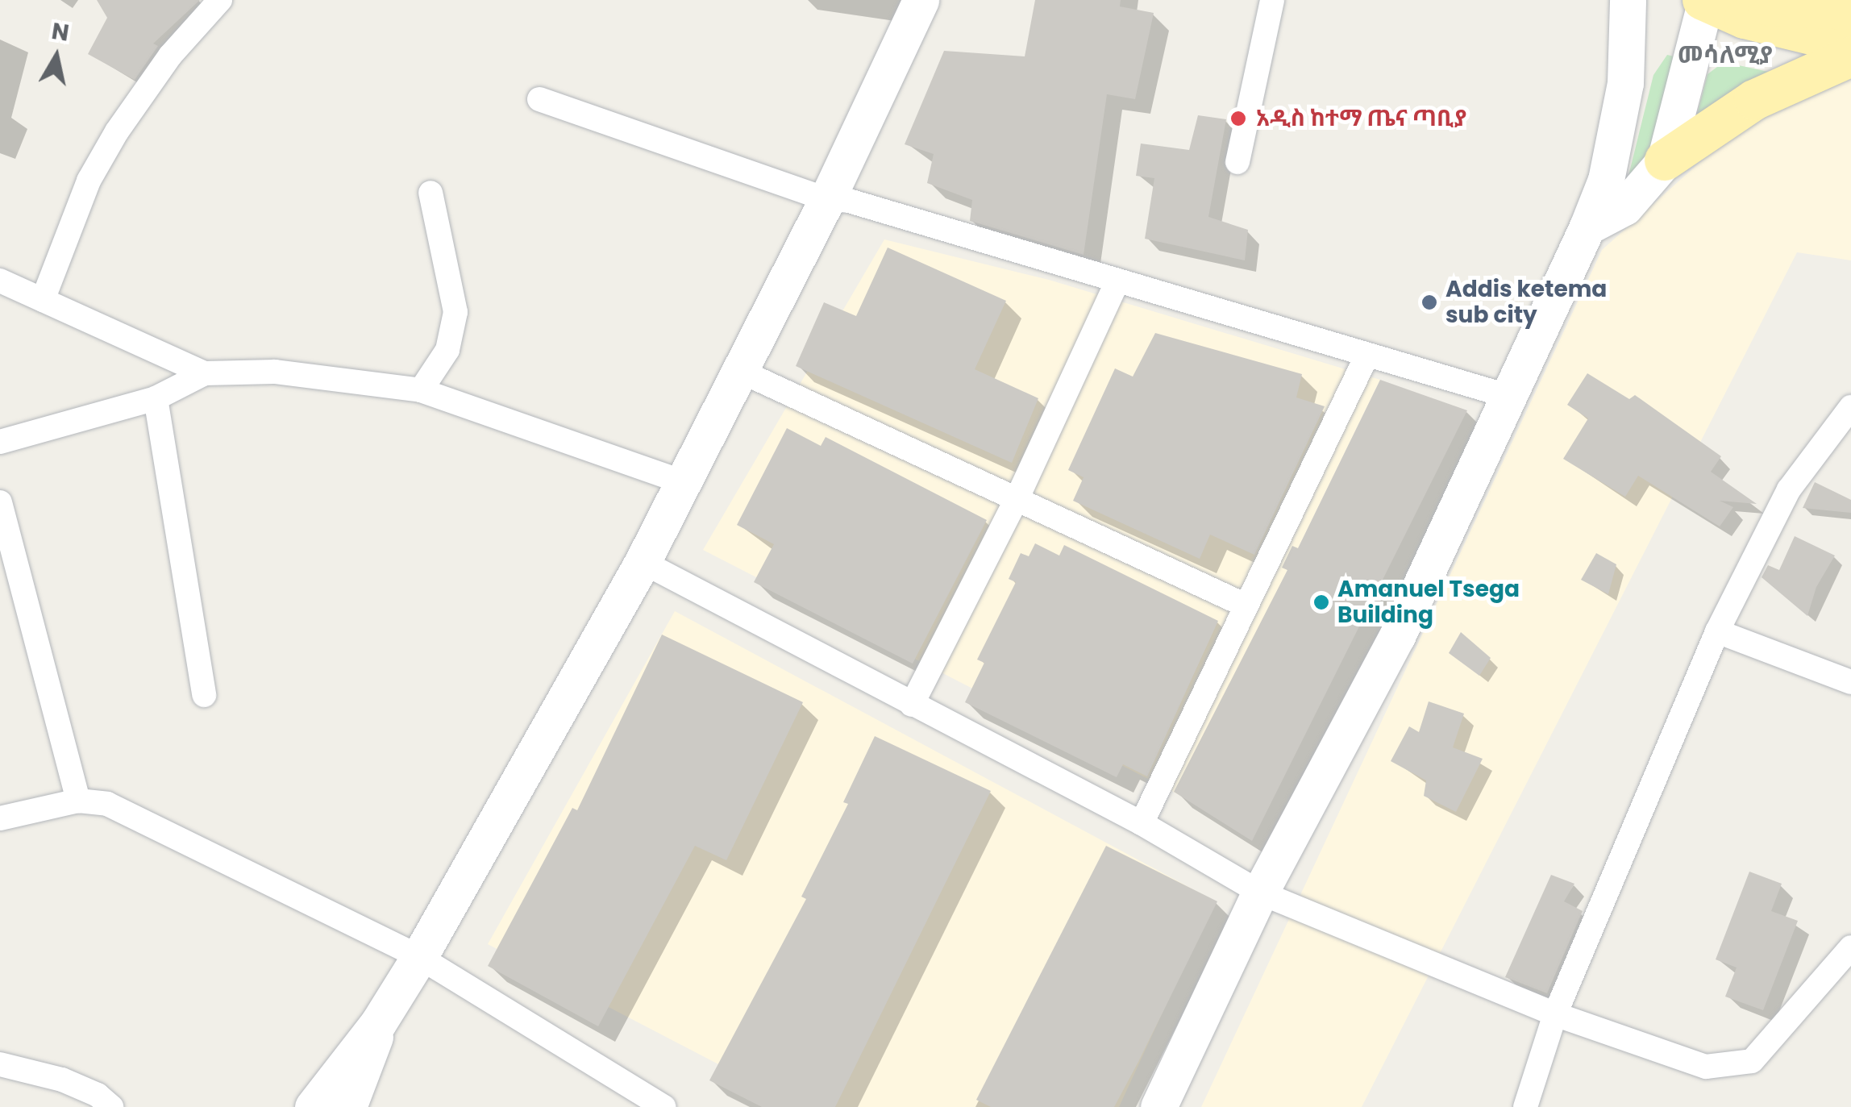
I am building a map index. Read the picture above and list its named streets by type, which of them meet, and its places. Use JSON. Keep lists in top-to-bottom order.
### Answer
{
  "districts": ["መሳለሚያ"],
  "places": ["አዲስ ከተማ ጤና ጣቢያ", "Addis ketema sub city", "Amanuel Tsega Building"],
  "north": "top"
}
